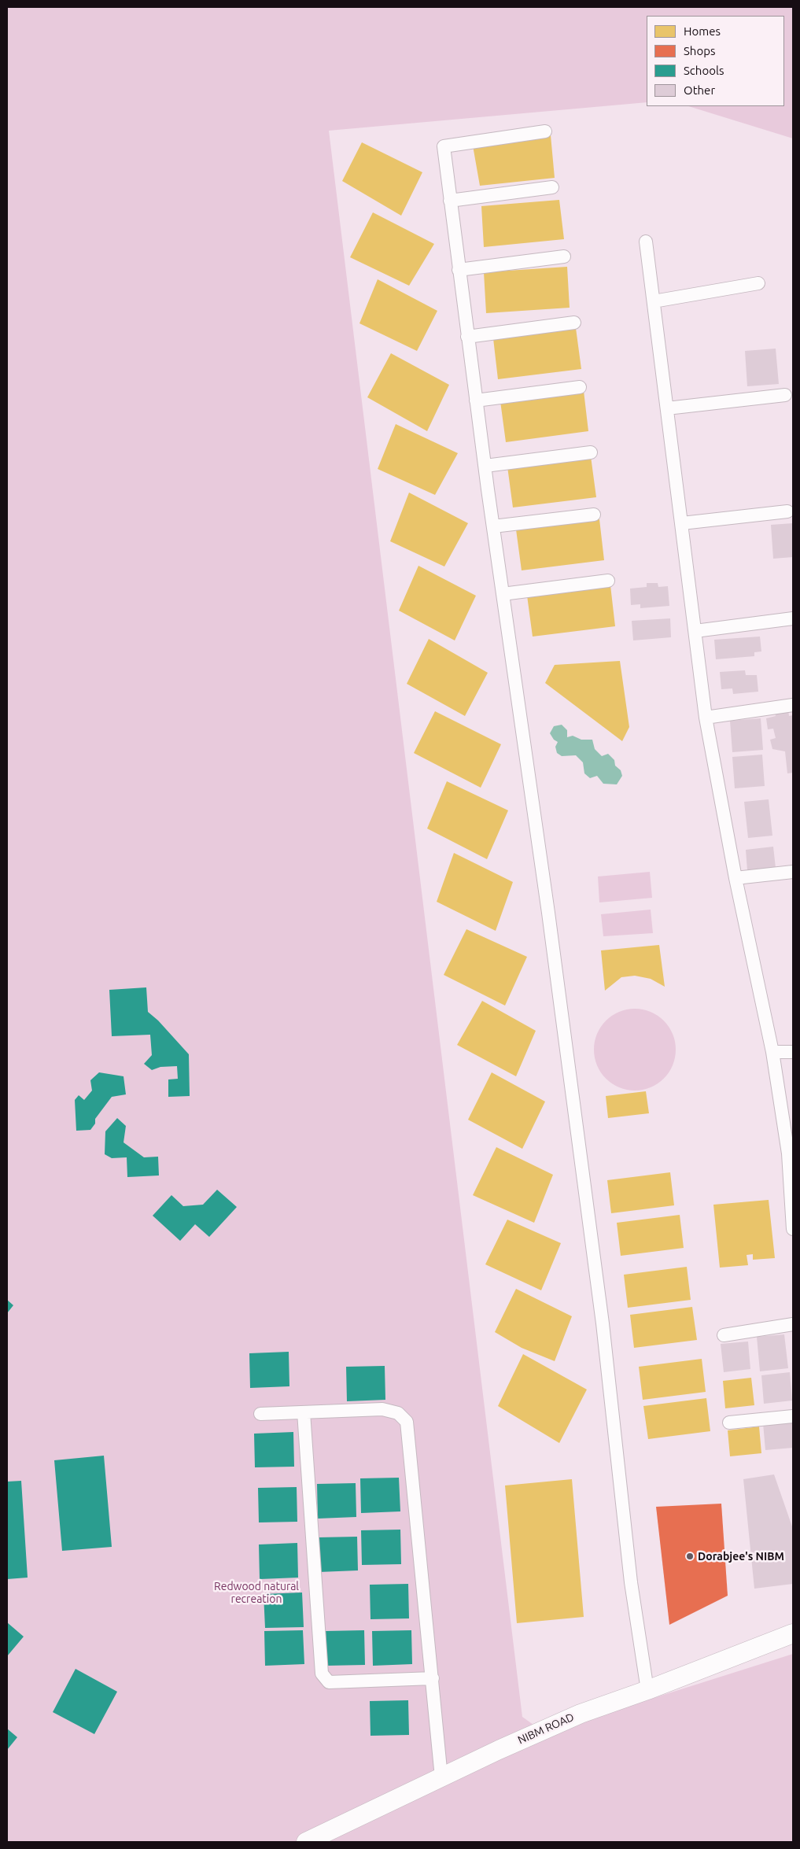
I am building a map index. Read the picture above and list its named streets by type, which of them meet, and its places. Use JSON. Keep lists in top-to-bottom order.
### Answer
{
  "streets": {
    "main road": ["NIBM ROAD"]
  },
  "parks": ["Redwood natural recreation"],
  "places": ["Dorabjee's NIBM"],
  "legend": [
    "Homes",
    "Shops",
    "Schools",
    "Other"
  ]
}
